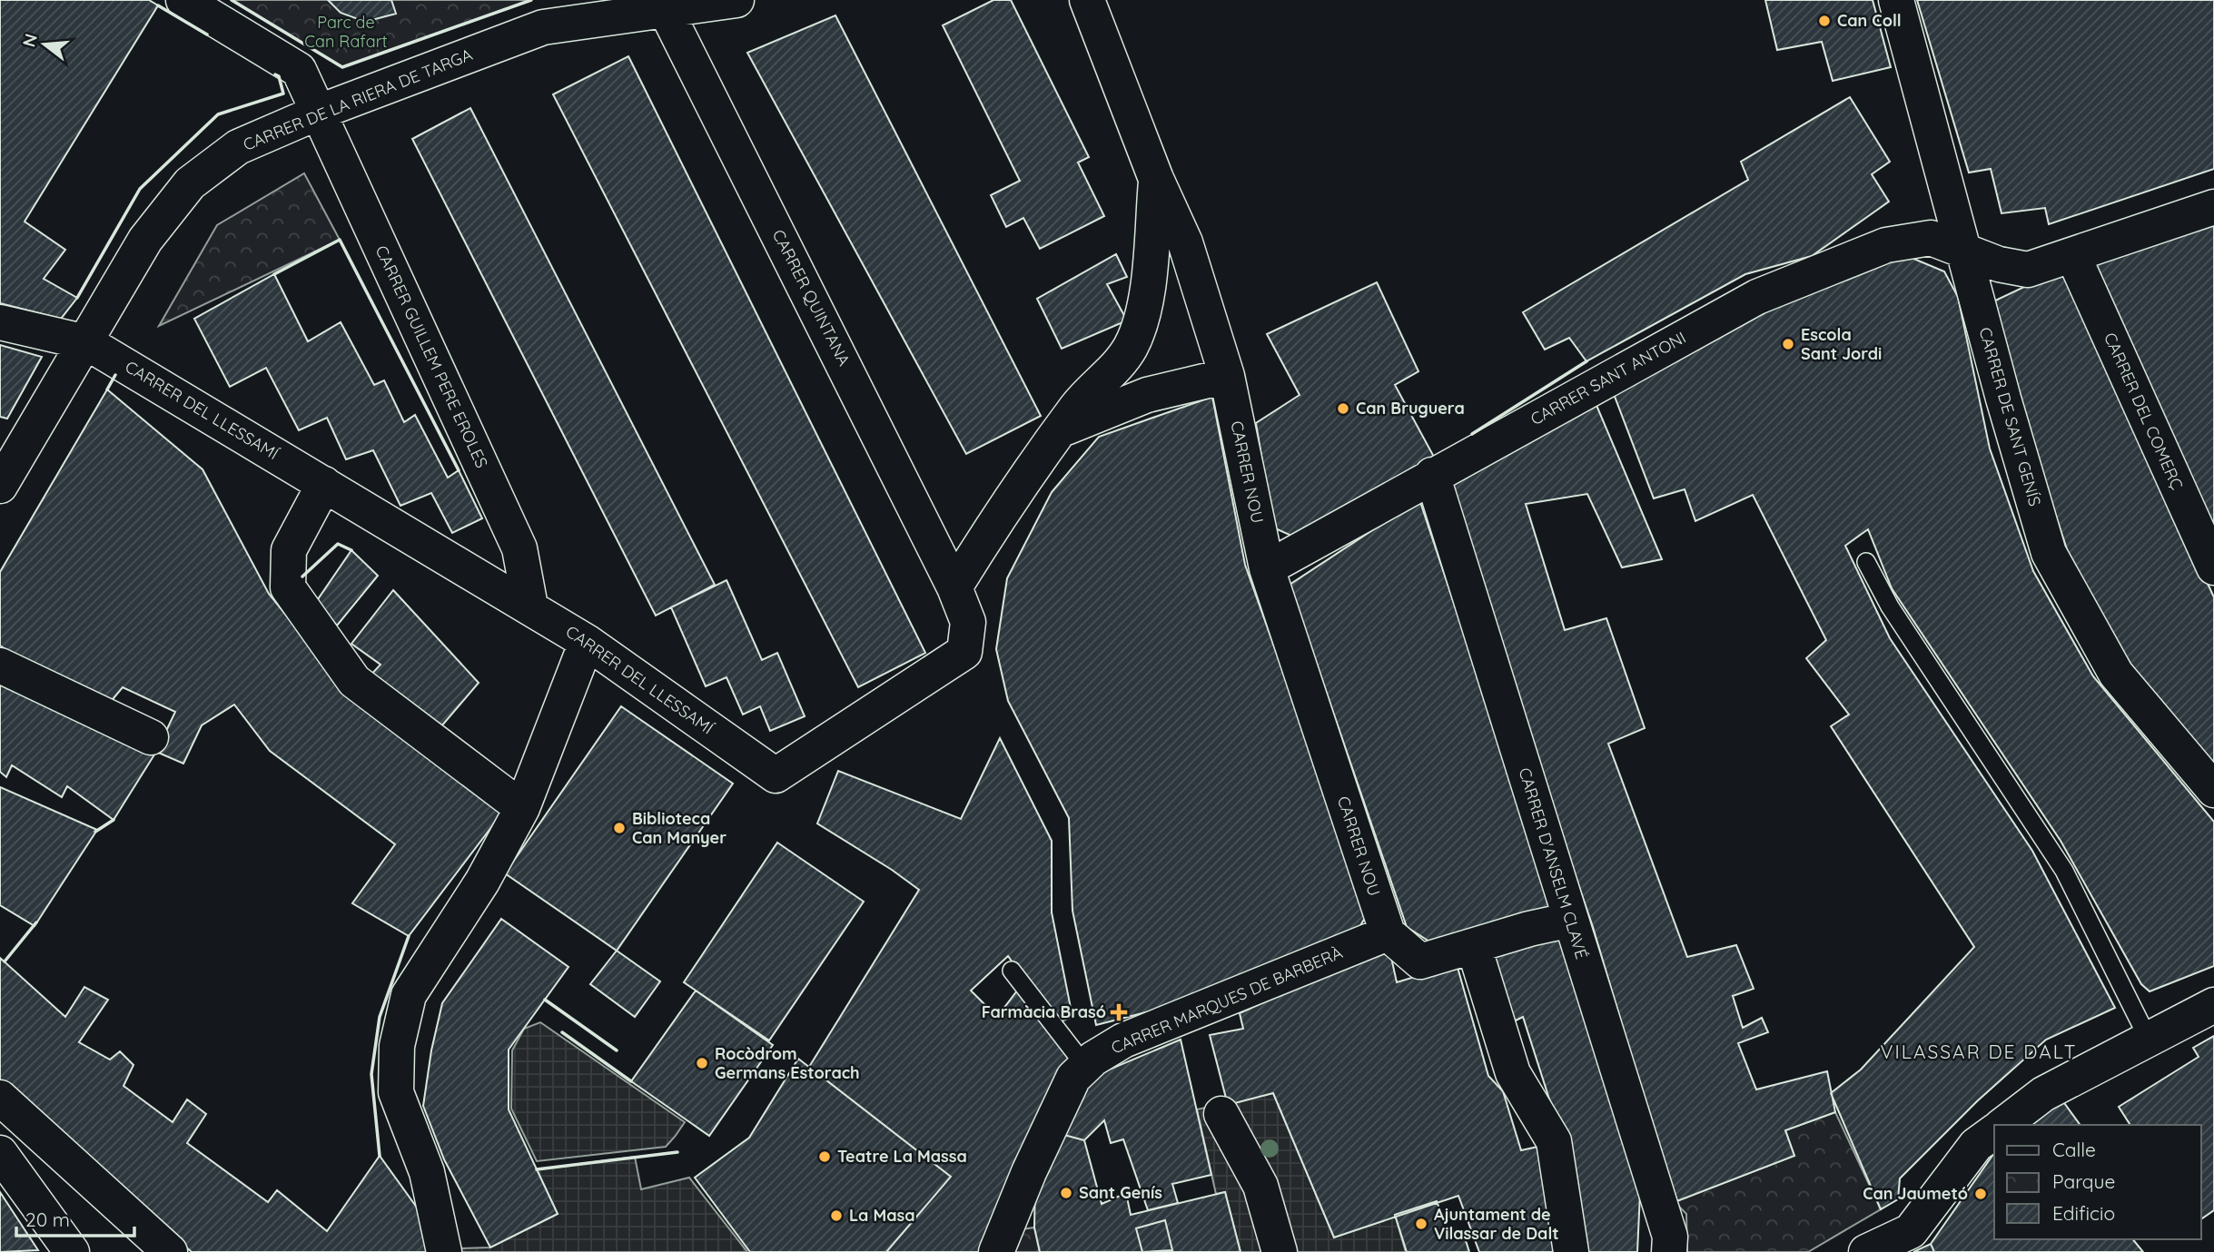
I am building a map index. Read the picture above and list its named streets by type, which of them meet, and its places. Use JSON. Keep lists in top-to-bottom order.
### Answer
{
  "streets": {
    "street": [
      "CARRER DE LA RIERA DE TARGA",
      "CARRER QUINTANA",
      "CARRER GUILLEM PERE EROLES",
      "CARRER SANT ANTONI",
      "CARRER DEL LLESSAMÍ",
      "CARRER DEL COMERÇ",
      "CARRER DE SANT GENÍS",
      "CARRER NOU",
      "CARRER D'ANSELM CLAVÉ",
      "CARRER MARQUES DE BARBERÀ"
    ]
  },
  "crossings": [
    ["CARRER DE LA RIERA DE TARGA", "CARRER QUINTANA"],
    ["CARRER DE LA RIERA DE TARGA", "CARRER GUILLEM PERE EROLES"],
    ["CARRER DE LA RIERA DE TARGA", "CARRER DEL LLESSAMÍ"],
    ["CARRER QUINTANA", "CARRER DEL LLESSAMÍ"],
    ["CARRER GUILLEM PERE EROLES", "CARRER DEL LLESSAMÍ"],
    ["CARRER SANT ANTONI", "CARRER DEL COMERÇ"],
    ["CARRER SANT ANTONI", "CARRER DE SANT GENÍS"],
    ["CARRER SANT ANTONI", "CARRER NOU"],
    ["CARRER SANT ANTONI", "CARRER D'ANSELM CLAVÉ"],
    ["CARRER NOU", "CARRER MARQUES DE BARBERÀ"]
  ],
  "districts": ["VILASSAR DE DALT"],
  "parks": ["Parc de Can Rafart"],
  "places": {
    "other": [
      "Can Coll",
      "Escola Sant Jordi",
      "Can Bruguera",
      "Biblioteca Can Manyer",
      "Rocòdrom Germans Estorach",
      "Teatre La Massa",
      "Sant Genís",
      "Can Jaumetó",
      "La Masa",
      "Ajuntament de Vilassar de Dalt"
    ],
    "health": ["Farmàcia Brasó"]
  },
  "legend": ["Calle", "Parque", "Edificio"],
  "scale_bar": "20 m",
  "north": "left"
}
